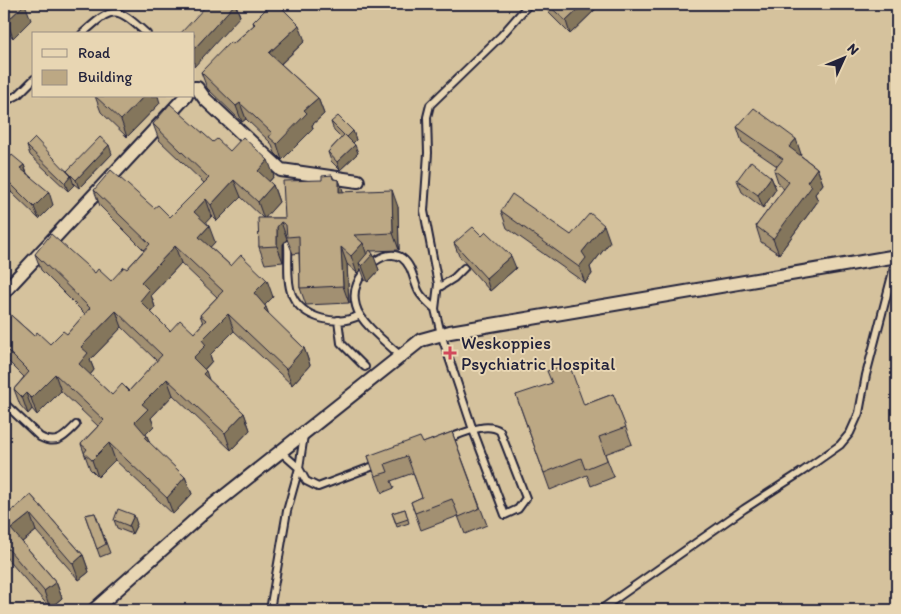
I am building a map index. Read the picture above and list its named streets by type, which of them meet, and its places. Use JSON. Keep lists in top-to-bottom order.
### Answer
{
  "places": {
    "health": ["Weskoppies Psychiatric Hospital"]
  },
  "legend": ["Road", "Building"],
  "north": "top right"
}
